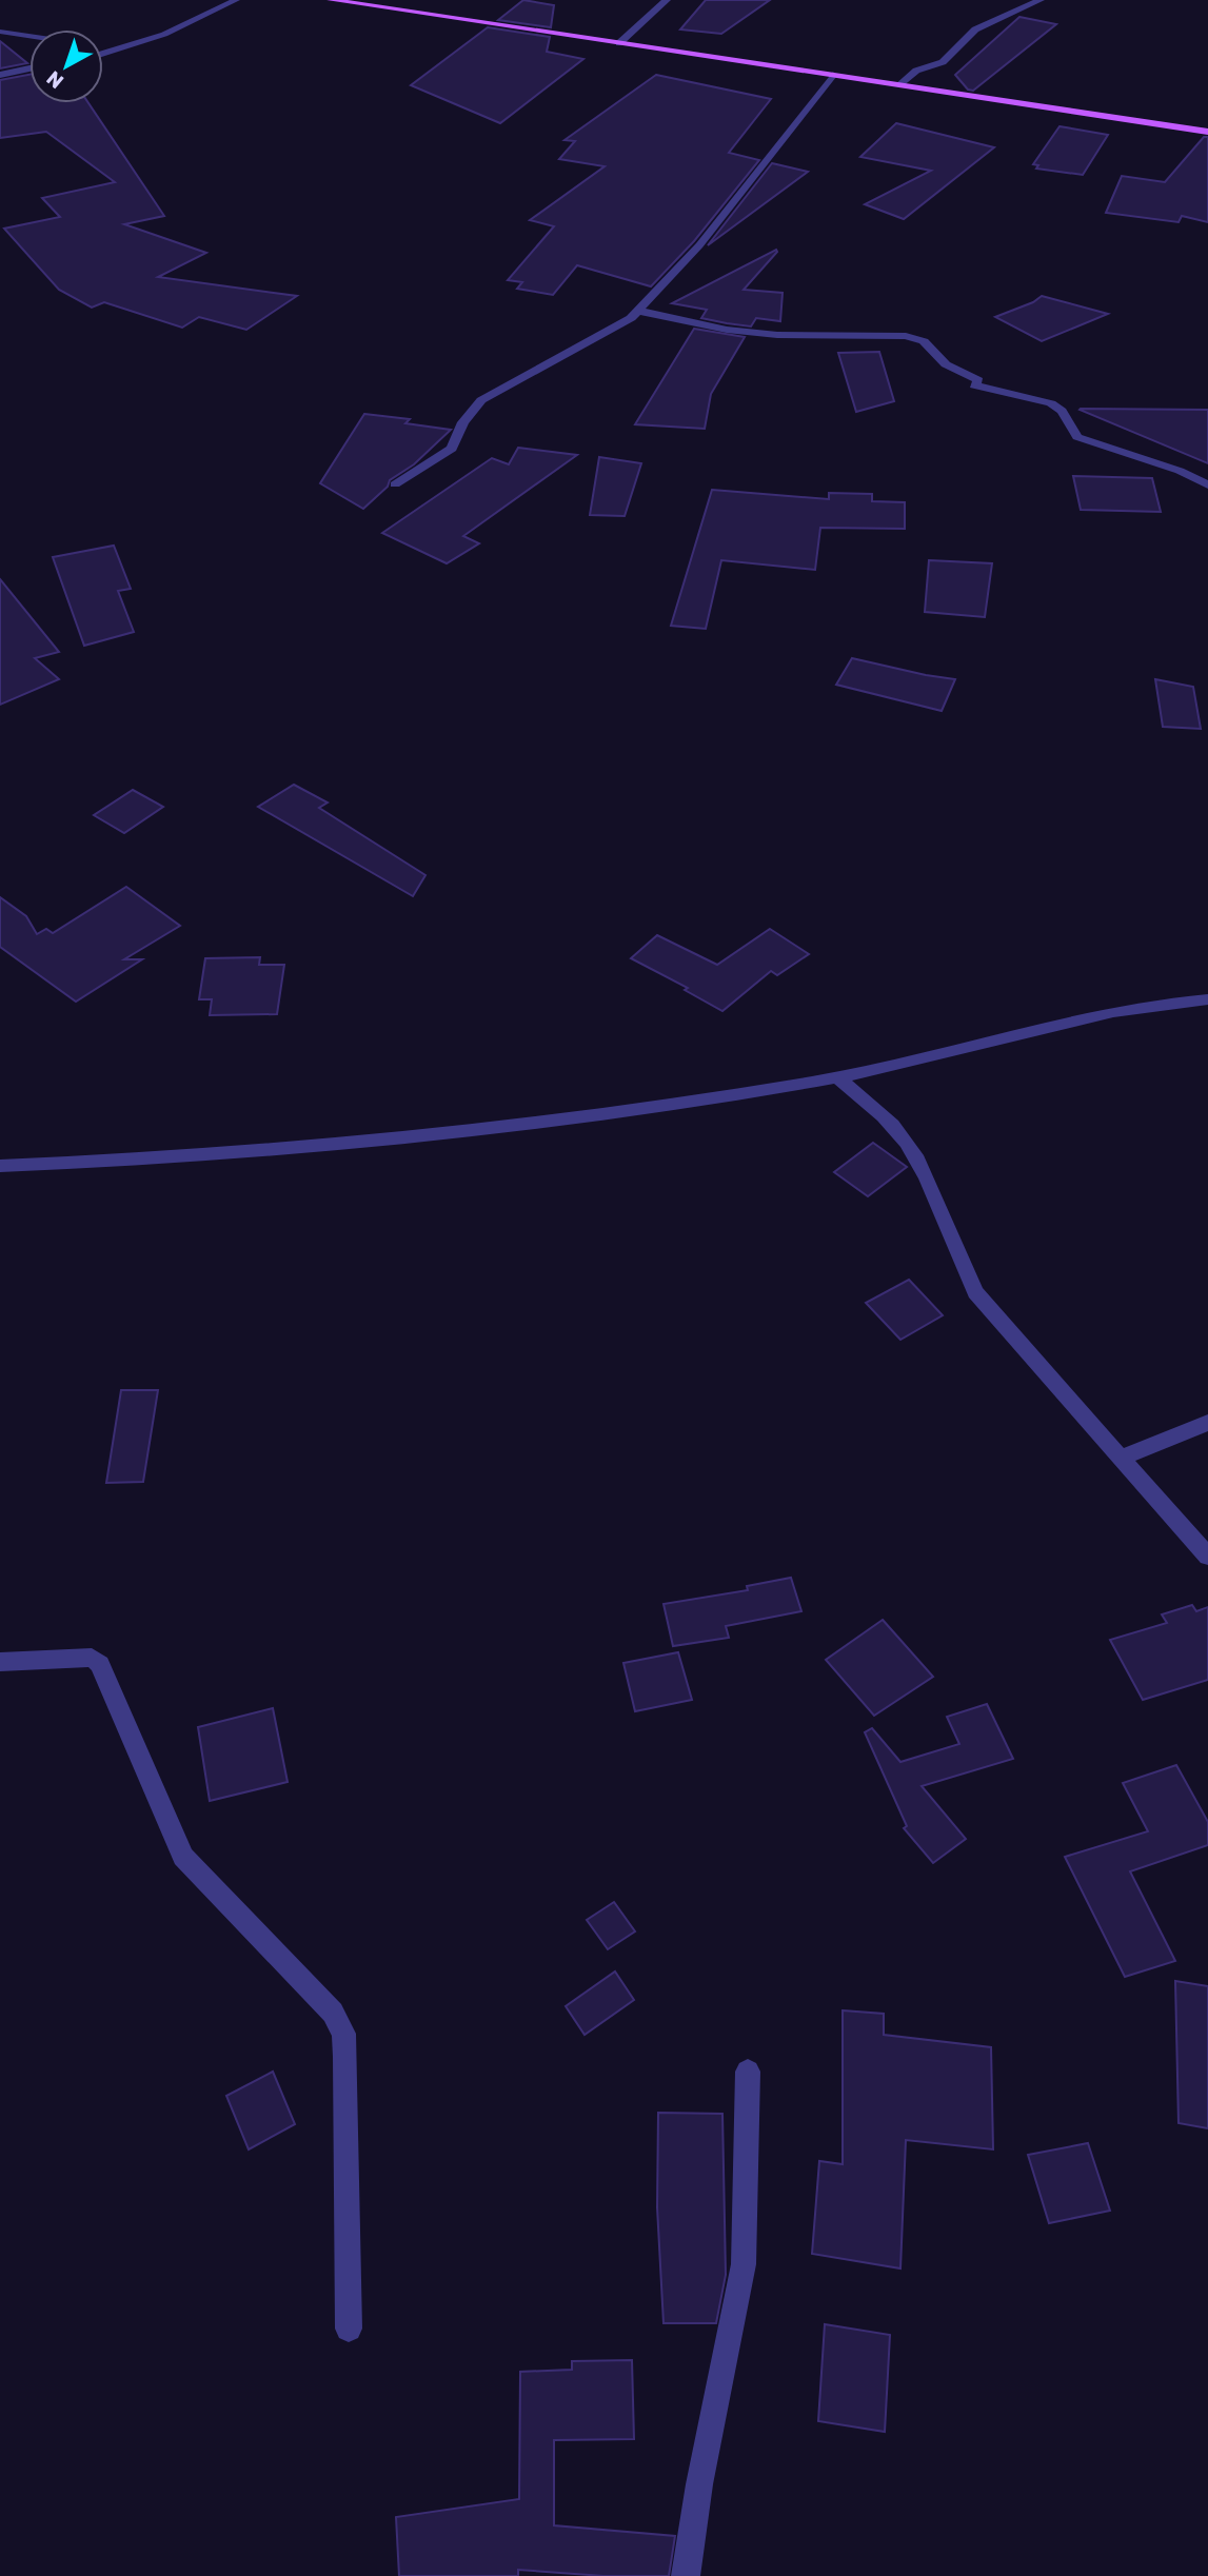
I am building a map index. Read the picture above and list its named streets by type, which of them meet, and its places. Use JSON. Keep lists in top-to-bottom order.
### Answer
{
  "north": "bottom left"
}
